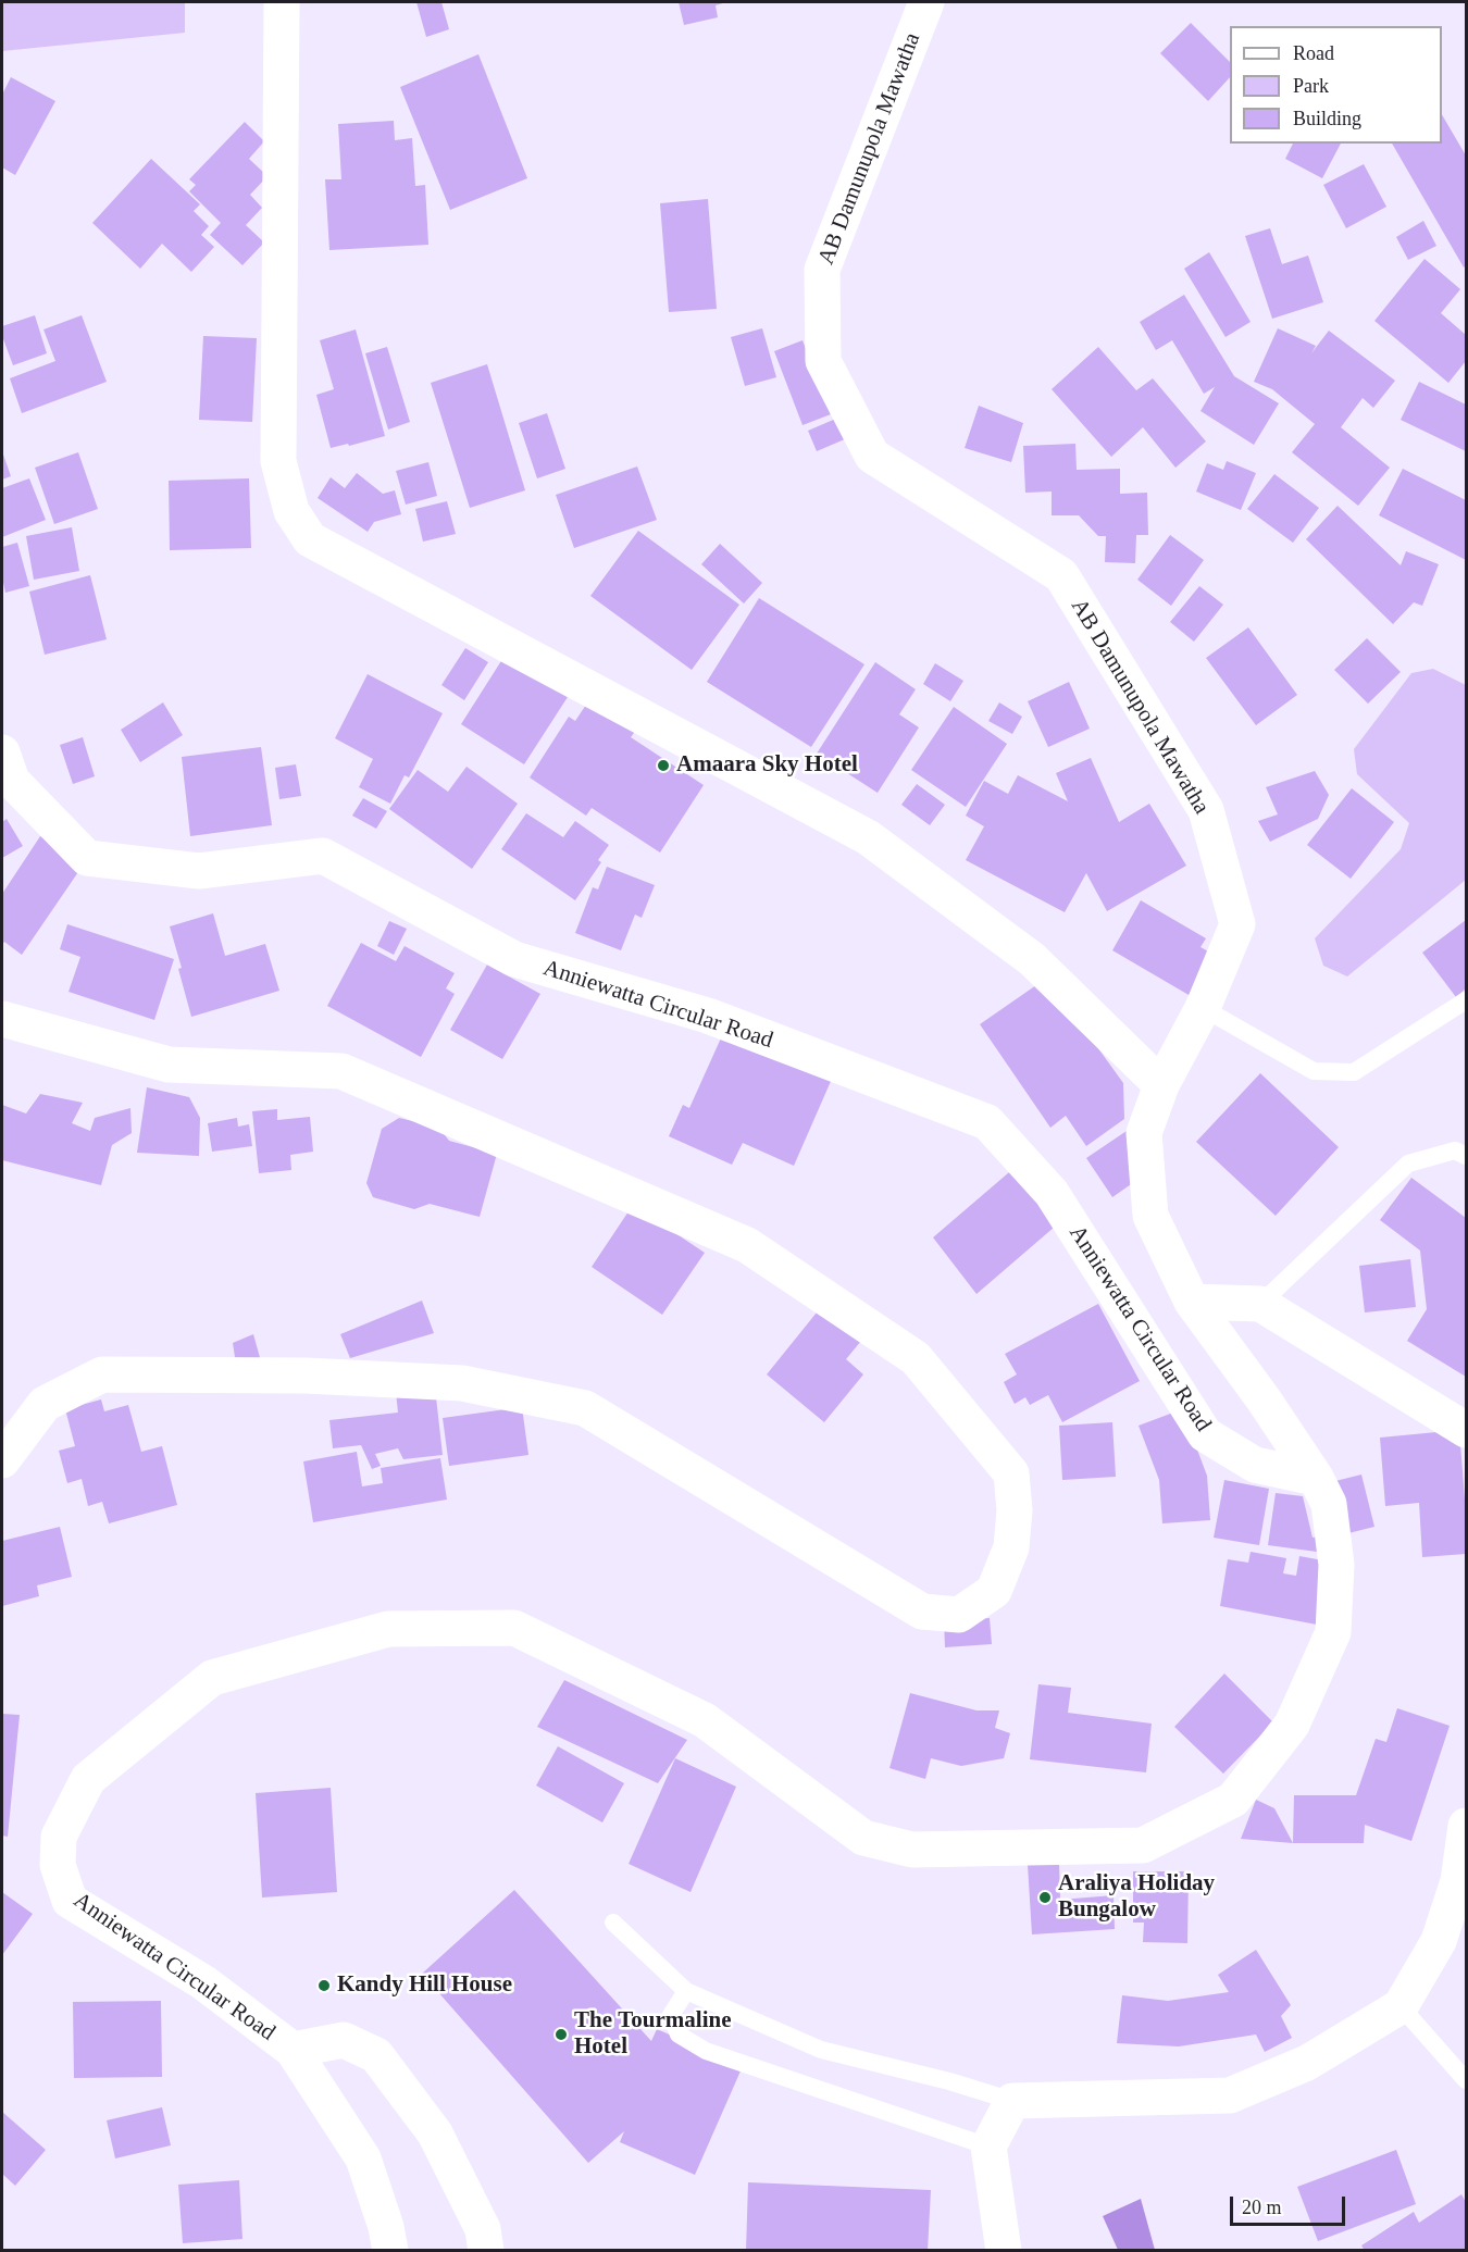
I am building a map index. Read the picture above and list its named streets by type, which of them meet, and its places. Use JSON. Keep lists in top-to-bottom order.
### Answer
{
  "streets": {
    "street": ["AB Damunupola Mawatha", "Anniewatta Circular Road"]
  },
  "crossings": [
    ["AB Damunupola Mawatha", "Anniewatta Circular Road"]
  ],
  "places": [
    "Amaara Sky Hotel",
    "Araliya Holiday Bungalow",
    "Kandy Hill House",
    "The Tourmaline Hotel"
  ],
  "legend": ["Road", "Park", "Building"],
  "scale_bar": "20 m"
}
